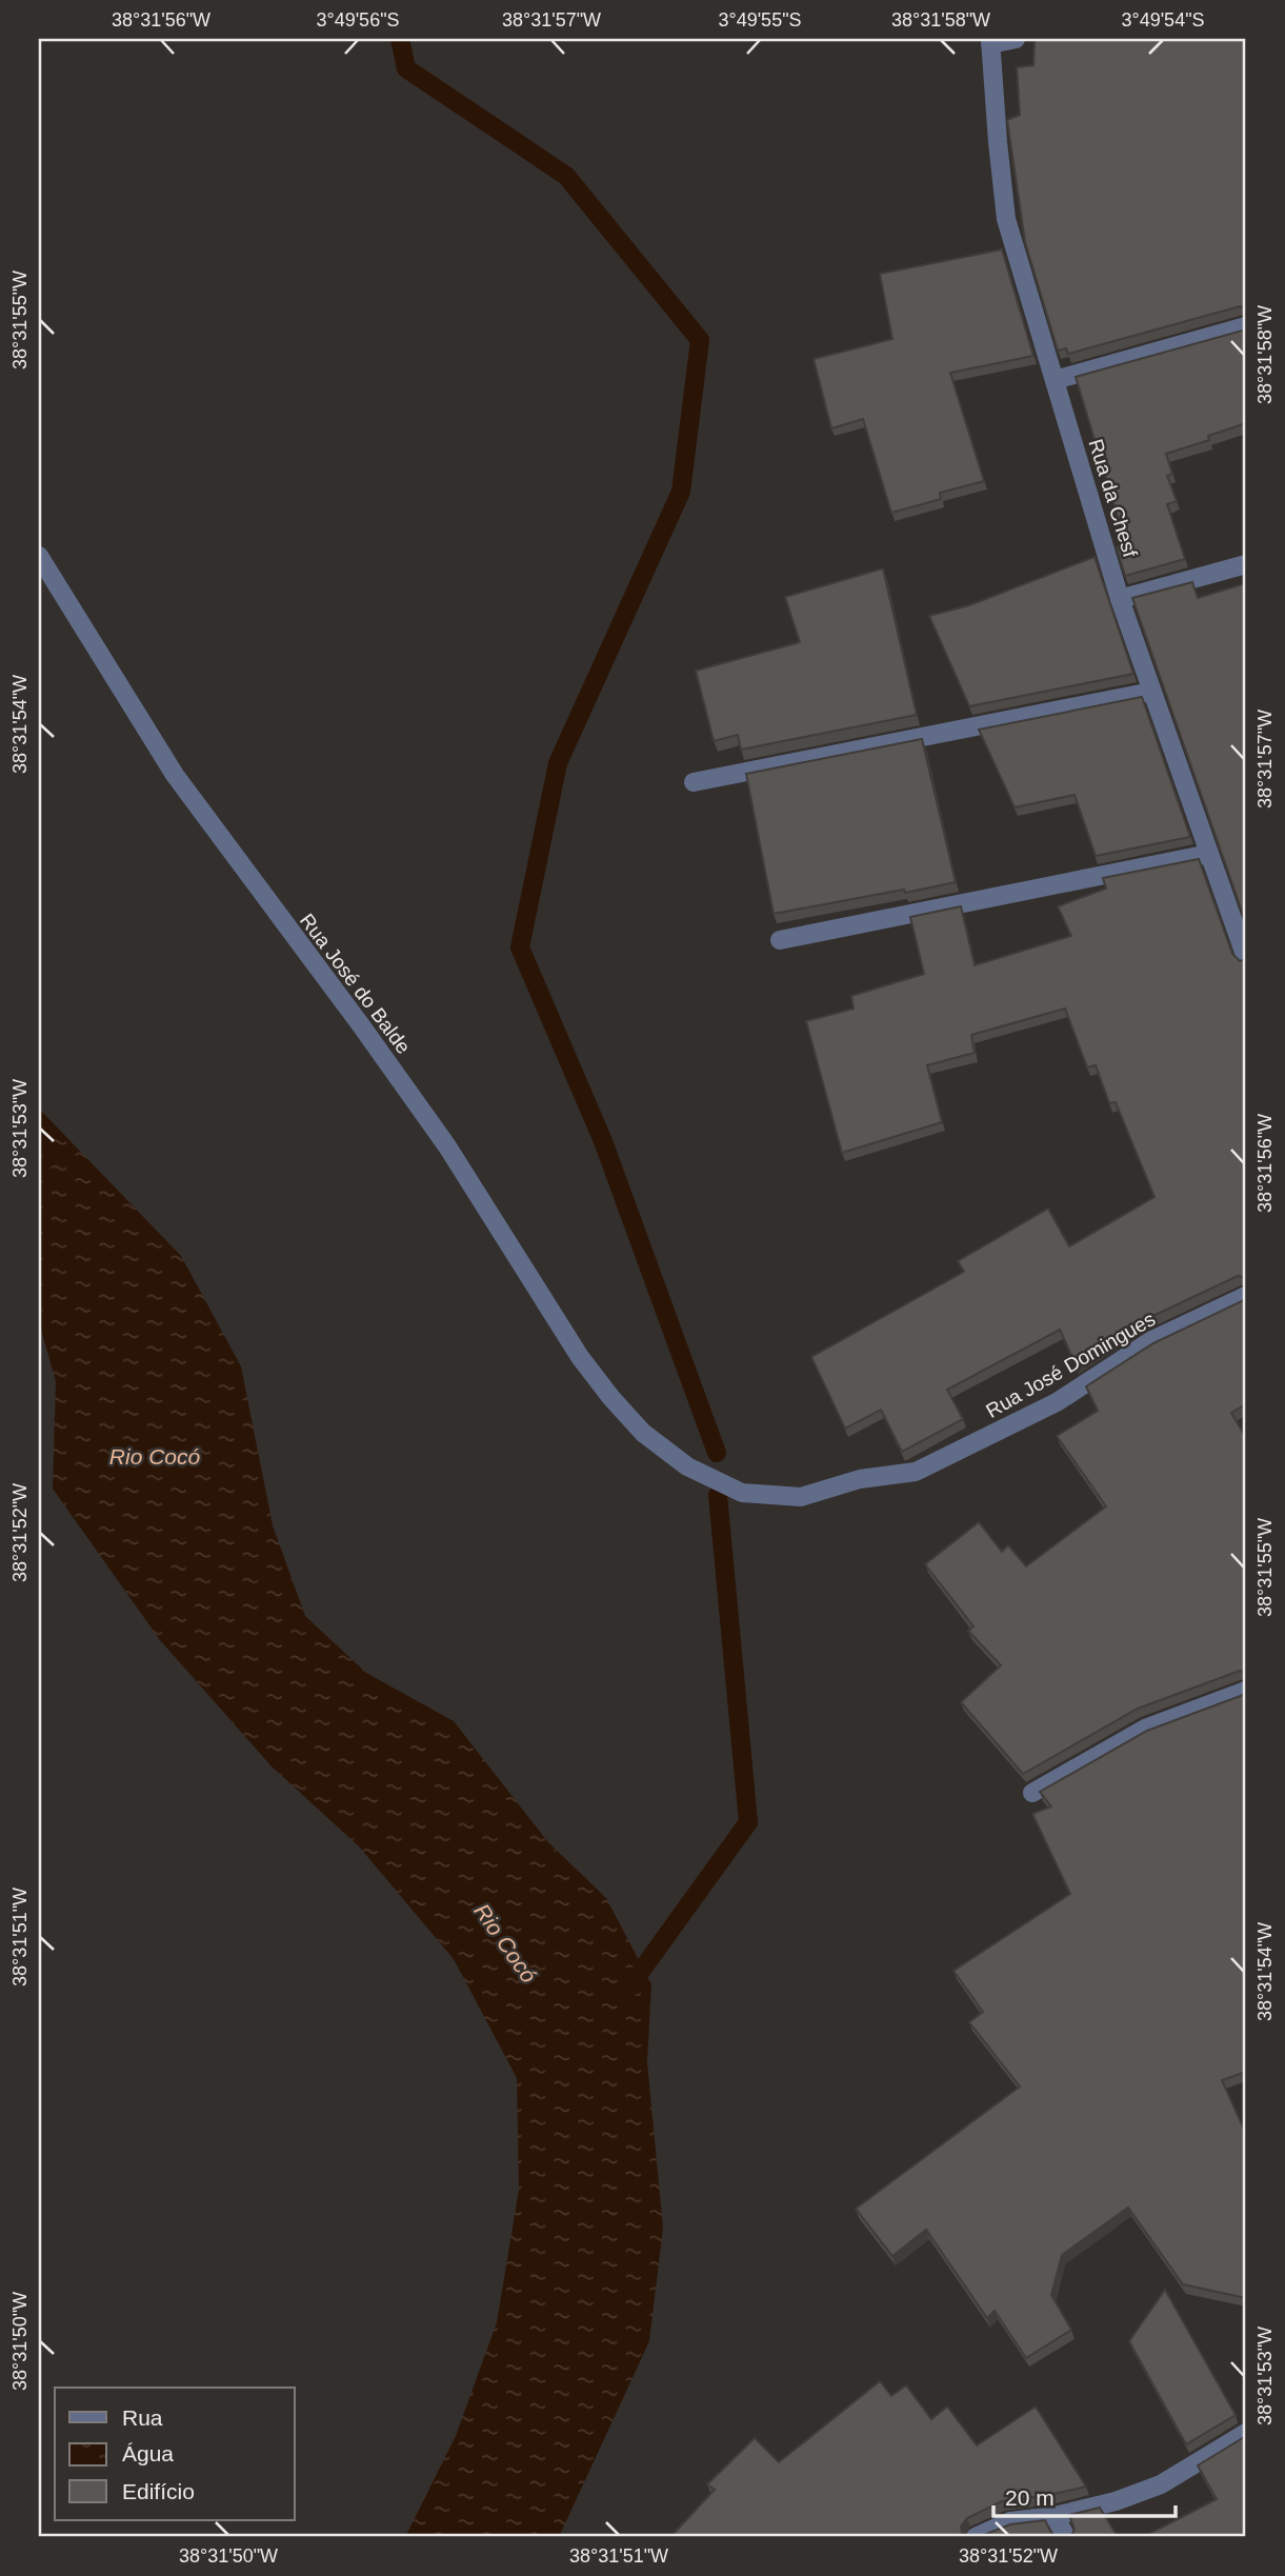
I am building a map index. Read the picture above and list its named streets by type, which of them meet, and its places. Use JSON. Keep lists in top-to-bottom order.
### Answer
{
  "streets": {
    "street": ["Rua da Chesf", "Rua José do Balde", "Rua José Domingues"]
  },
  "crossings": [
    ["Rua José do Balde", "Rua José Domingues"]
  ],
  "water": ["Rio Cocó"],
  "legend": ["Rua", "Água", "Edifício"],
  "scale_bar": "20 m",
  "coordinates": [
    "38°31'56\"W",
    "3°49'56\"S",
    "38°31'57\"W",
    "3°49'55\"S",
    "38°31'58\"W",
    "3°49'54\"S",
    "38°31'55\"W",
    "38°31'54\"W",
    "38°31'53\"W",
    "38°31'52\"W",
    "38°31'51\"W",
    "38°31'50\"W"
  ]
}
